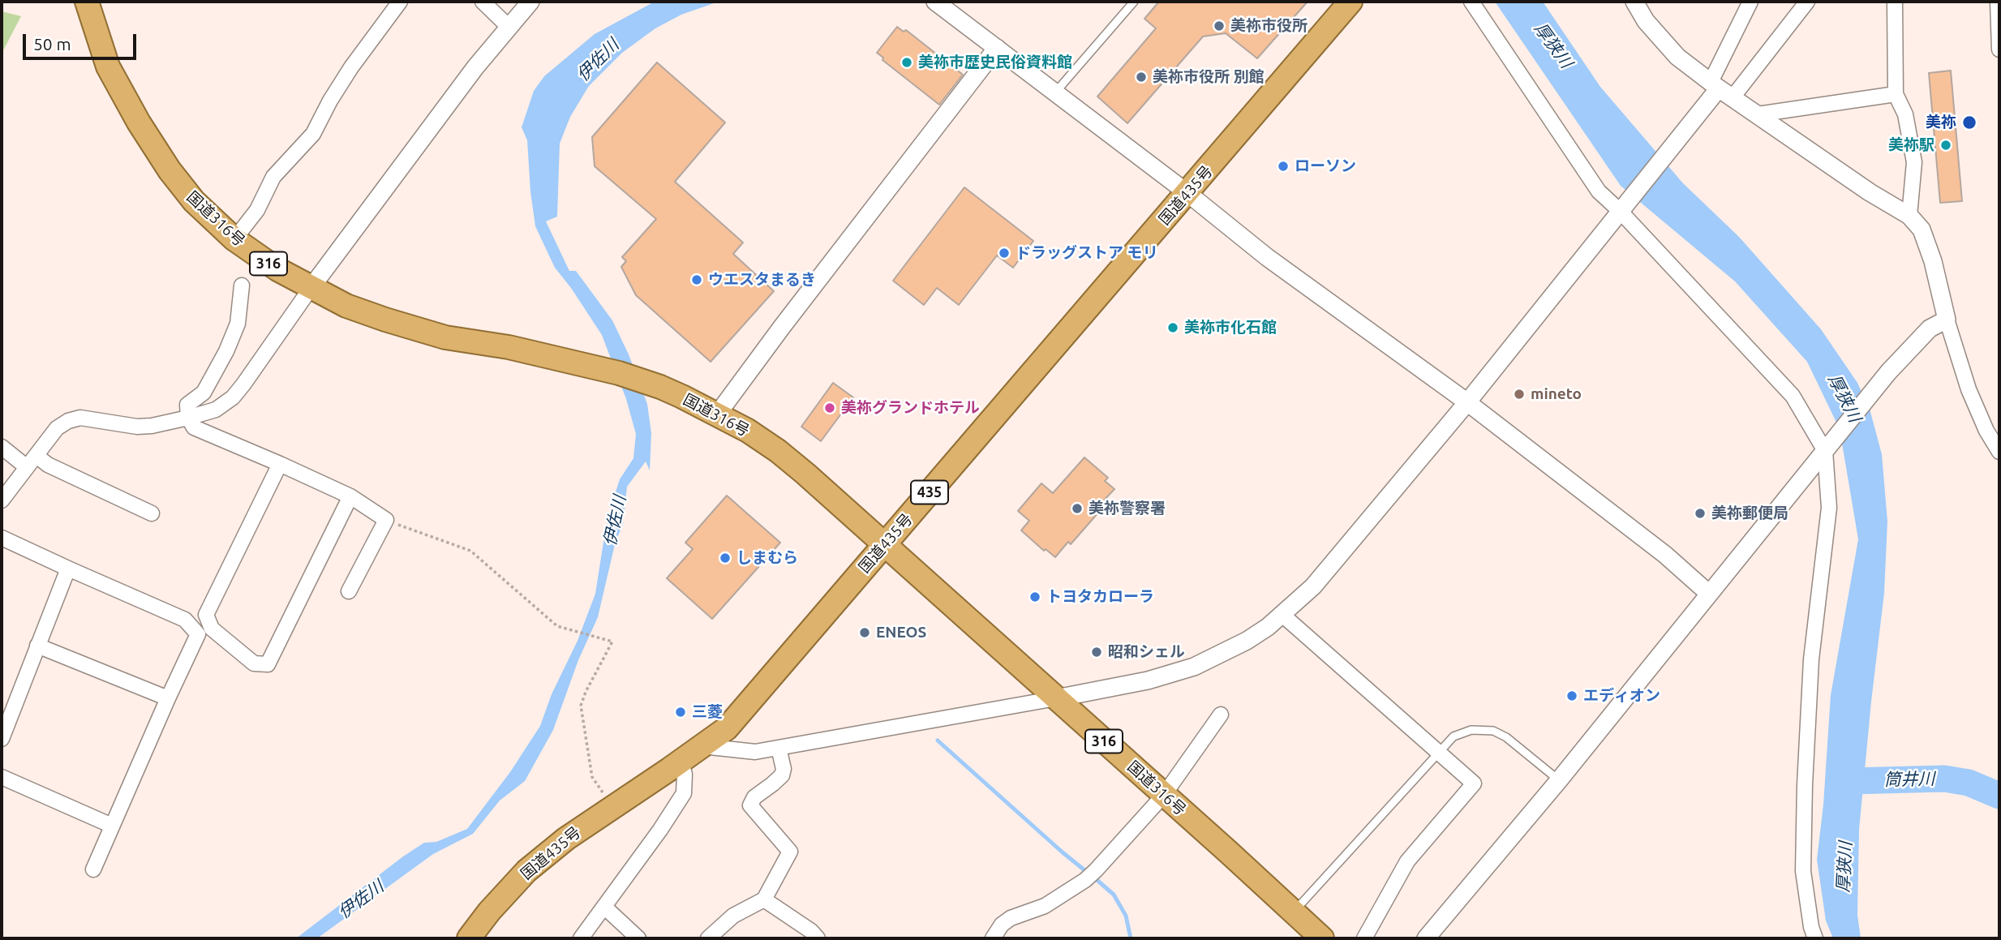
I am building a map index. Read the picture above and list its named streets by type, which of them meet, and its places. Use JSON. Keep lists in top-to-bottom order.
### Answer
{
  "streets": {
    "highway": [
      "国道435号",
      "国道316号",
      "316",
      "435"
    ]
  },
  "crossings": [
    ["国道435号", "国道316号"]
  ],
  "water": ["厚狭川", "伊佐川", "筒井川"],
  "places": [
    "美祢市役所",
    "美袮市歴史民俗資料館",
    "美祢市役所 別館",
    "美祢",
    "美祢駅",
    "ローソン",
    "ドラッグストア モリ",
    "ウエスタまるき",
    "美袮市化石館",
    "mineto",
    "美祢グランドホテル",
    "美祢警察署",
    "美祢郵便局",
    "しまむら",
    "トヨタカローラ",
    "ENEOS",
    "昭和シェル",
    "エディオン",
    "三菱"
  ],
  "scale_bar": "50 m"
}
